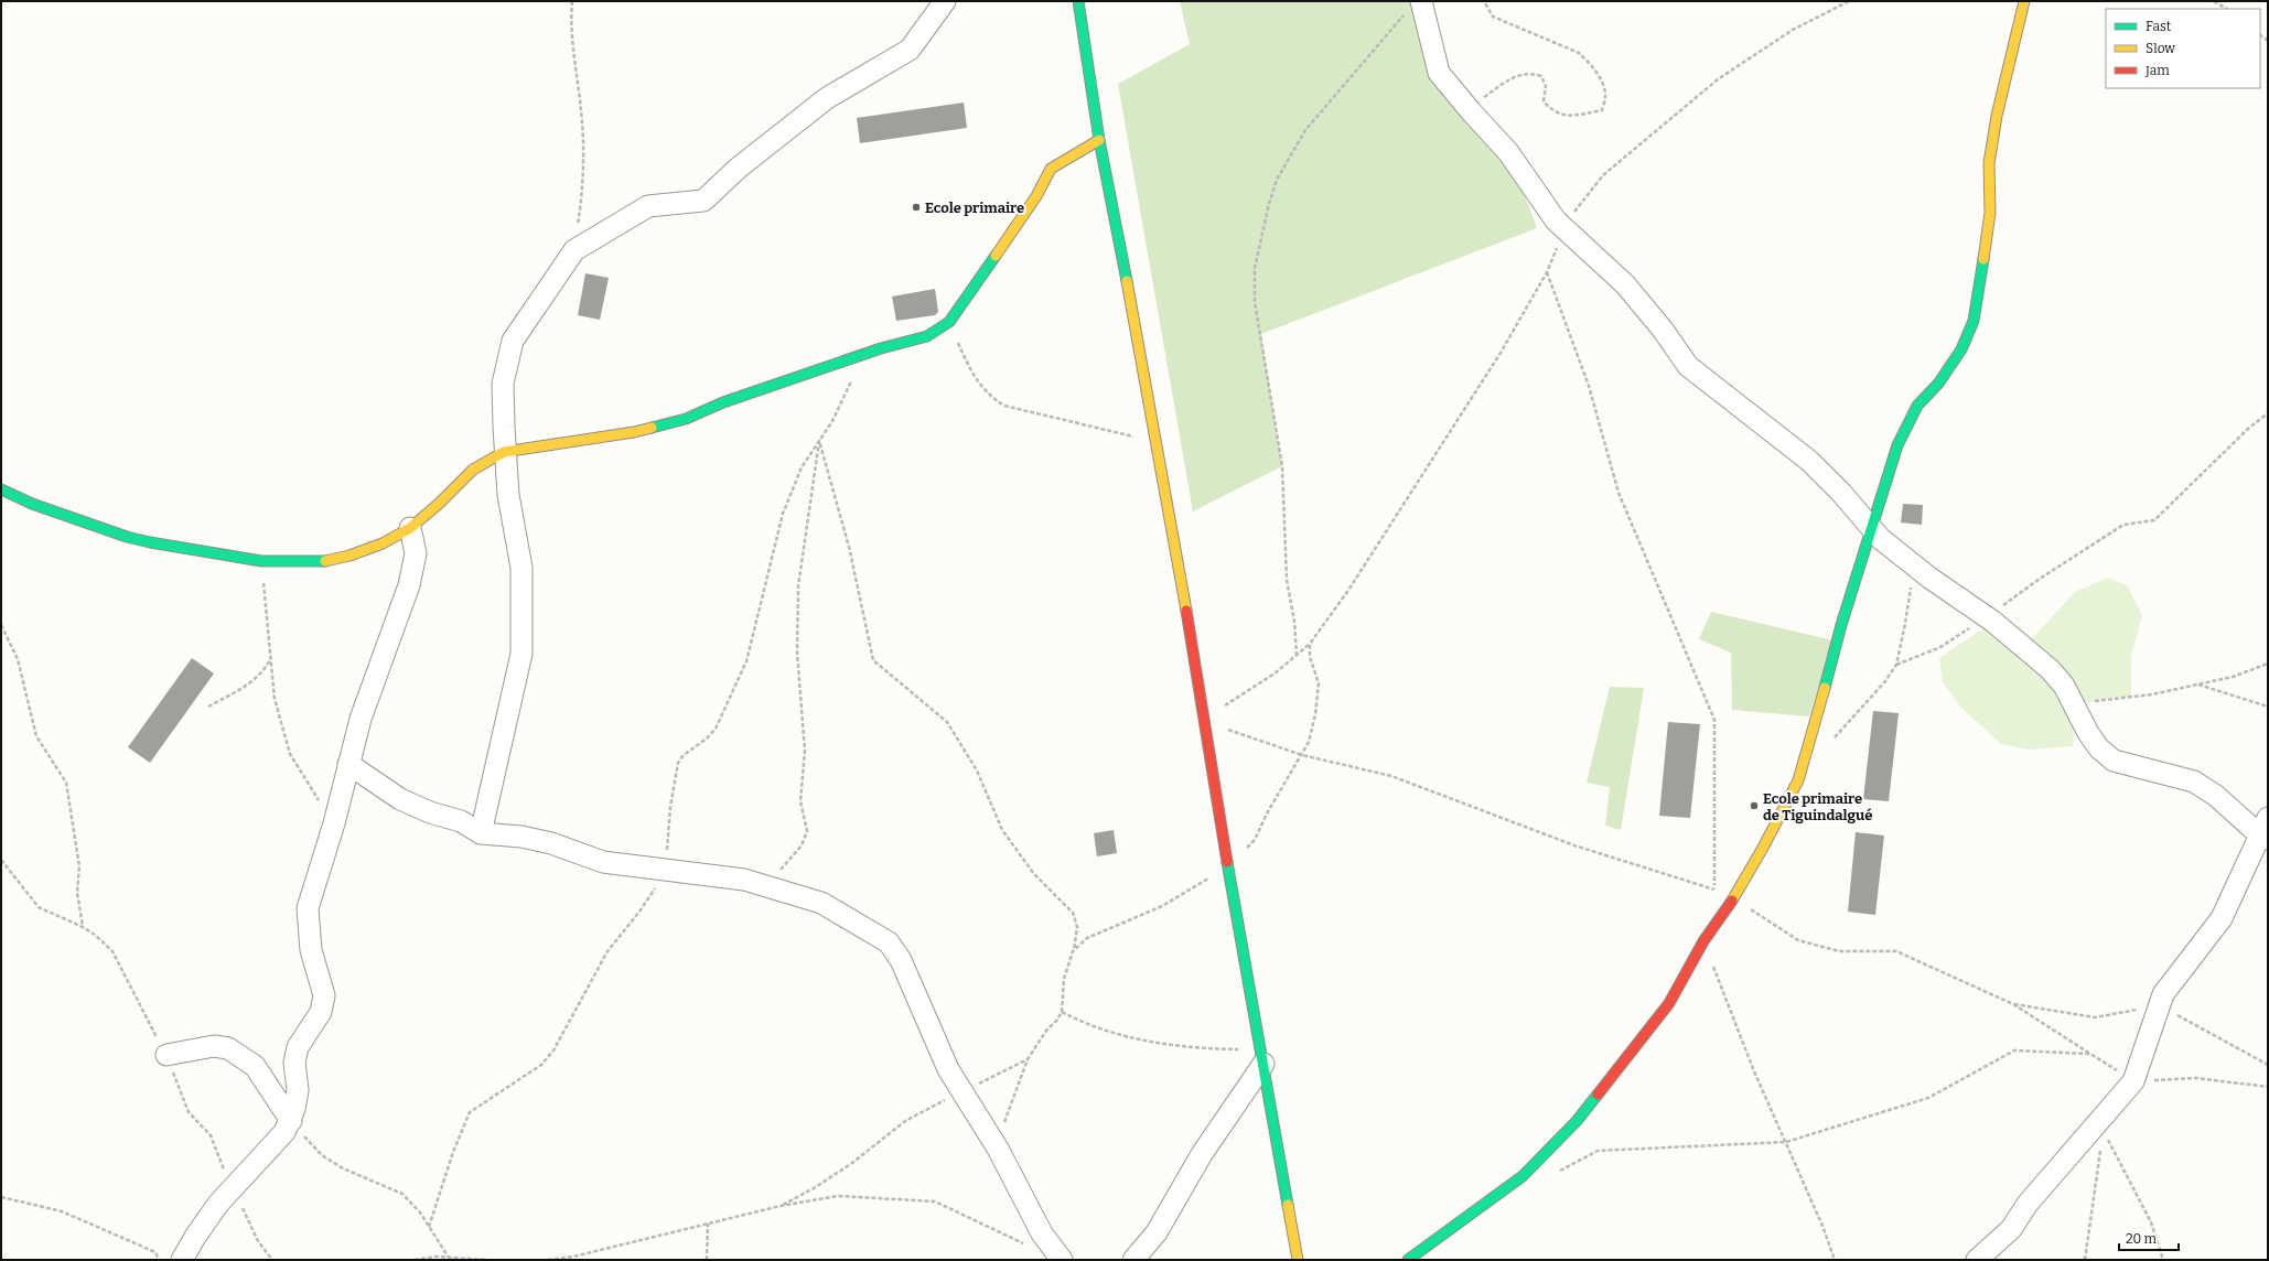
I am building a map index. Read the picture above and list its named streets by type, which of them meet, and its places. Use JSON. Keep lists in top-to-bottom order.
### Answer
{
  "places": ["Ecole primaire", "Ecole primaire de Tiguindalgué"],
  "legend": ["Fast", "Slow", "Jam"],
  "scale_bar": "20 m"
}
